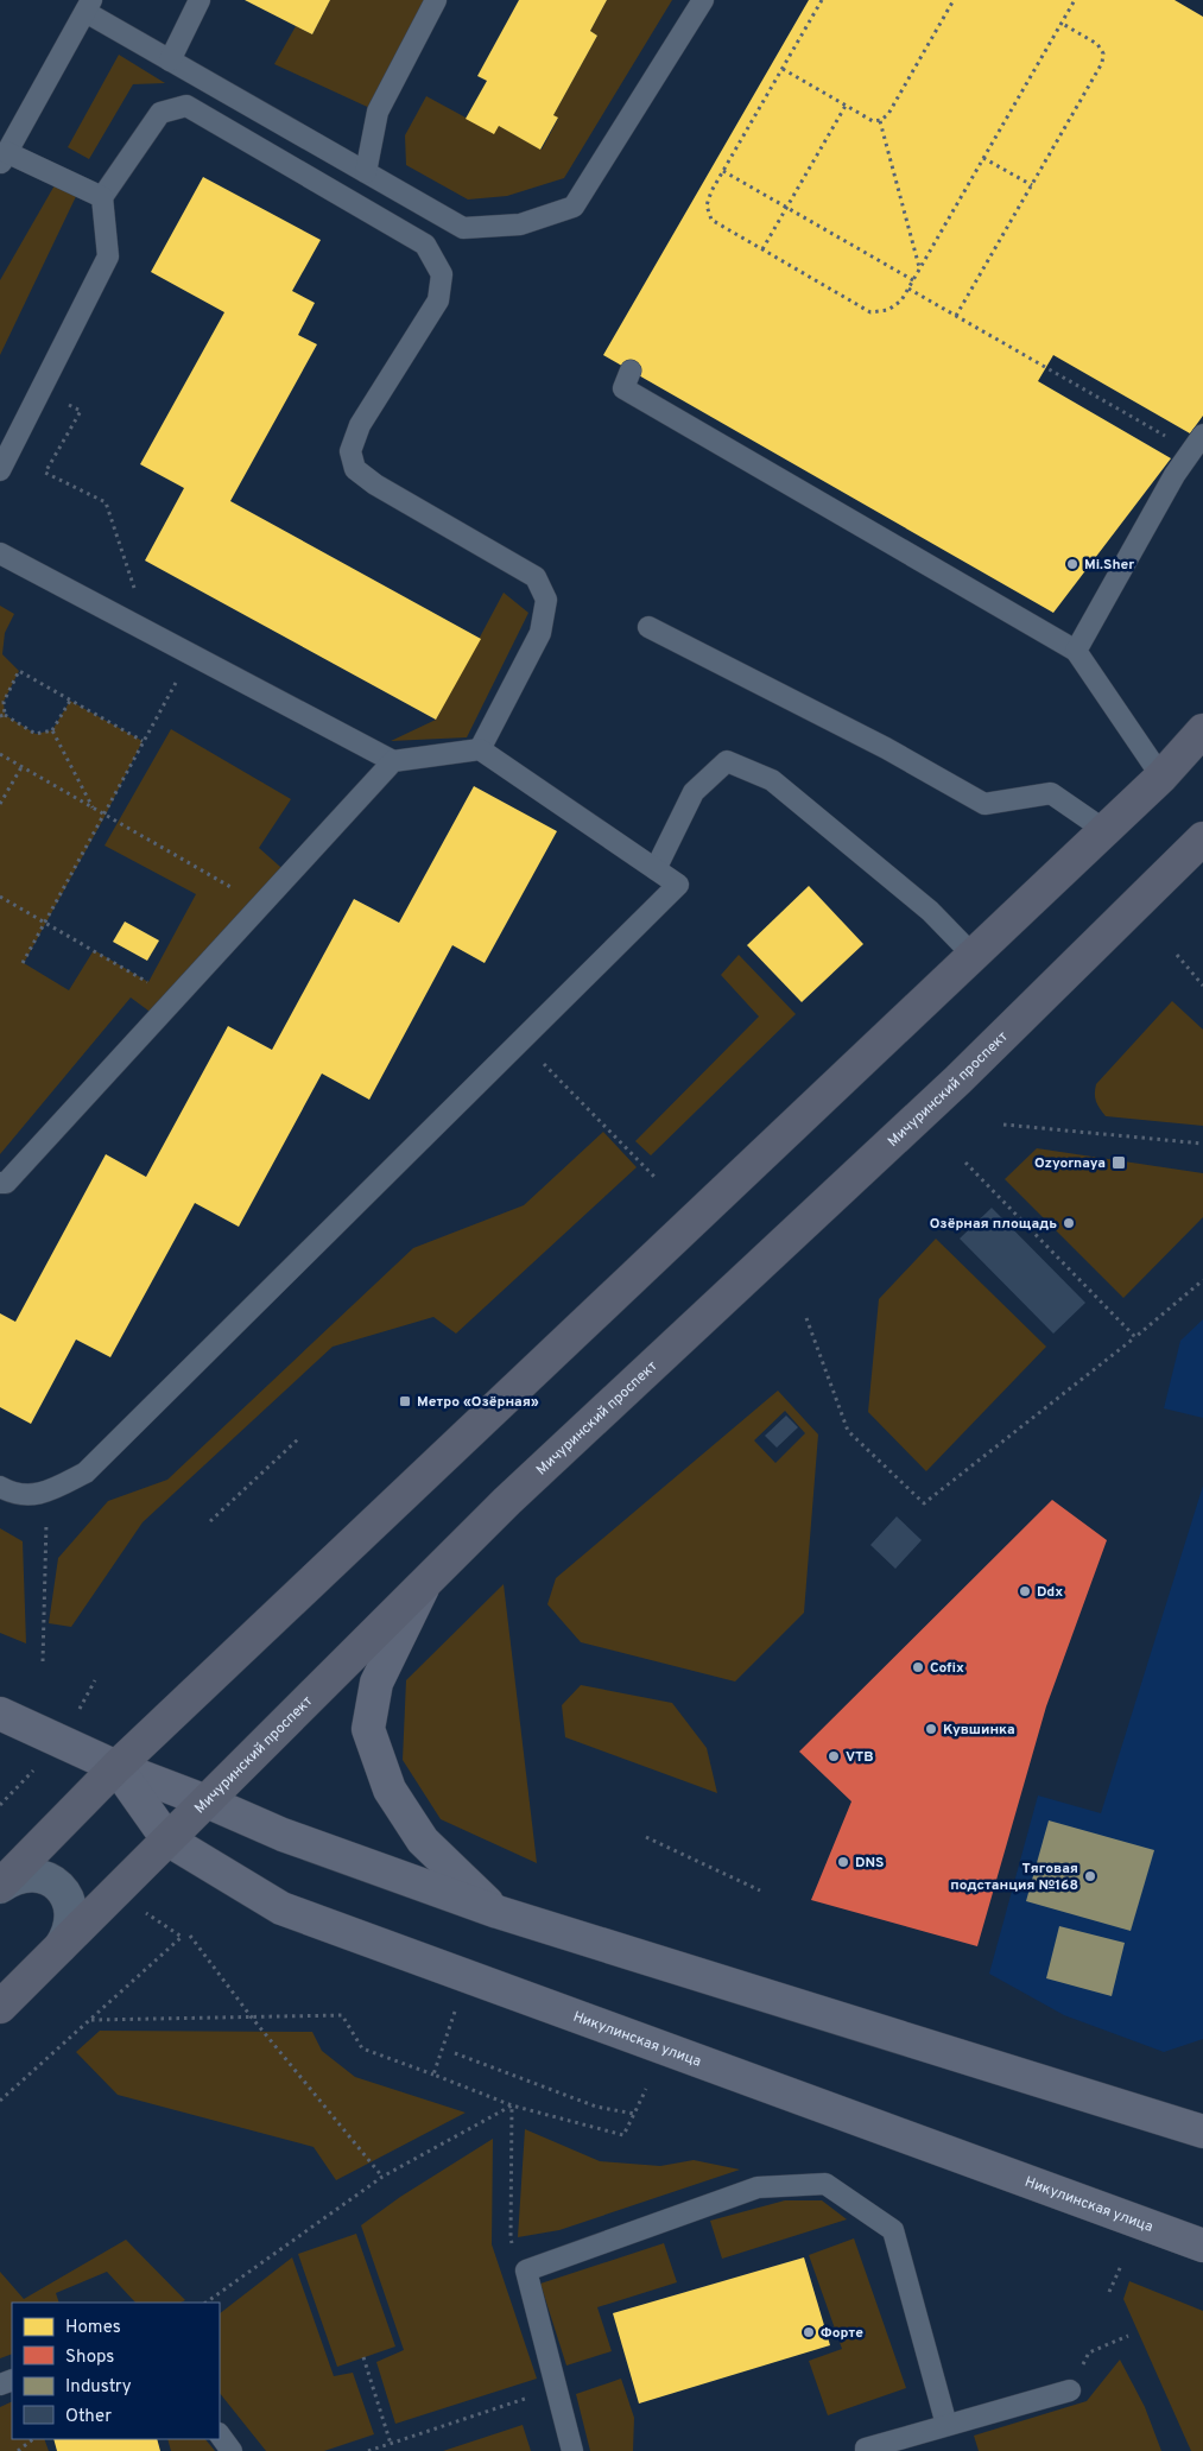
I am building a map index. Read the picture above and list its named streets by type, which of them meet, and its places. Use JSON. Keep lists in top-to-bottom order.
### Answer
{
  "streets": {
    "main road": ["Мичуринский проспект", "Никулинская улица"]
  },
  "crossings": [
    ["Мичуринский проспект", "Никулинская улица"]
  ],
  "places": {
    "other": [
      "Mi.Sher",
      "Озёрная площадь",
      "Ddx",
      "Cofix",
      "Кувшинка",
      "VTB",
      "DNS",
      "Тяговая подстанция №168",
      "Форте"
    ],
    "transit": ["Ozyornaya", "Метро «Озёрная»"]
  },
  "legend": [
    "Homes",
    "Shops",
    "Industry",
    "Other"
  ]
}
